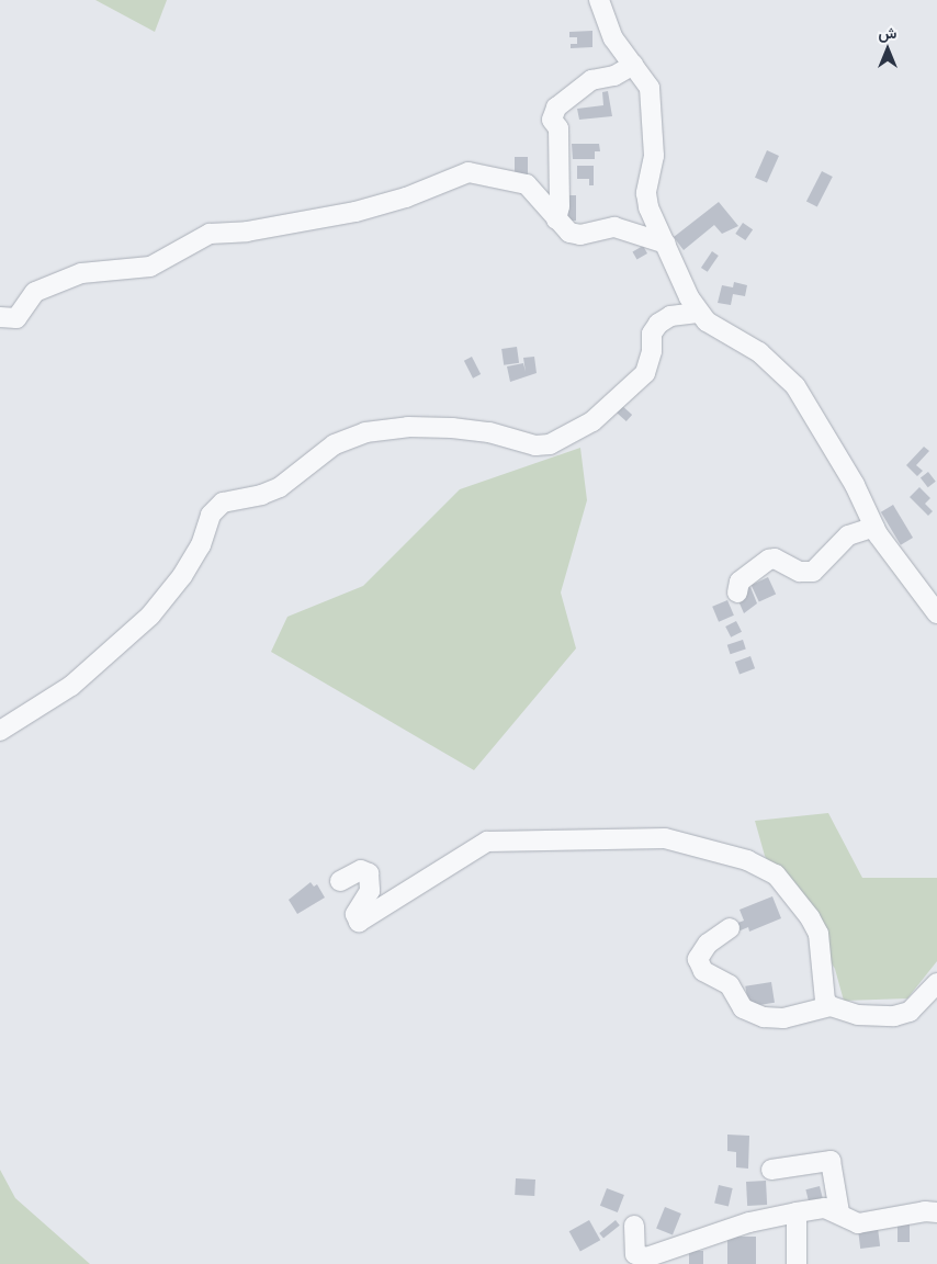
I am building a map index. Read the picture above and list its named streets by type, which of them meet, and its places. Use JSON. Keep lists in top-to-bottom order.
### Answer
{
  "north": "top"
}
